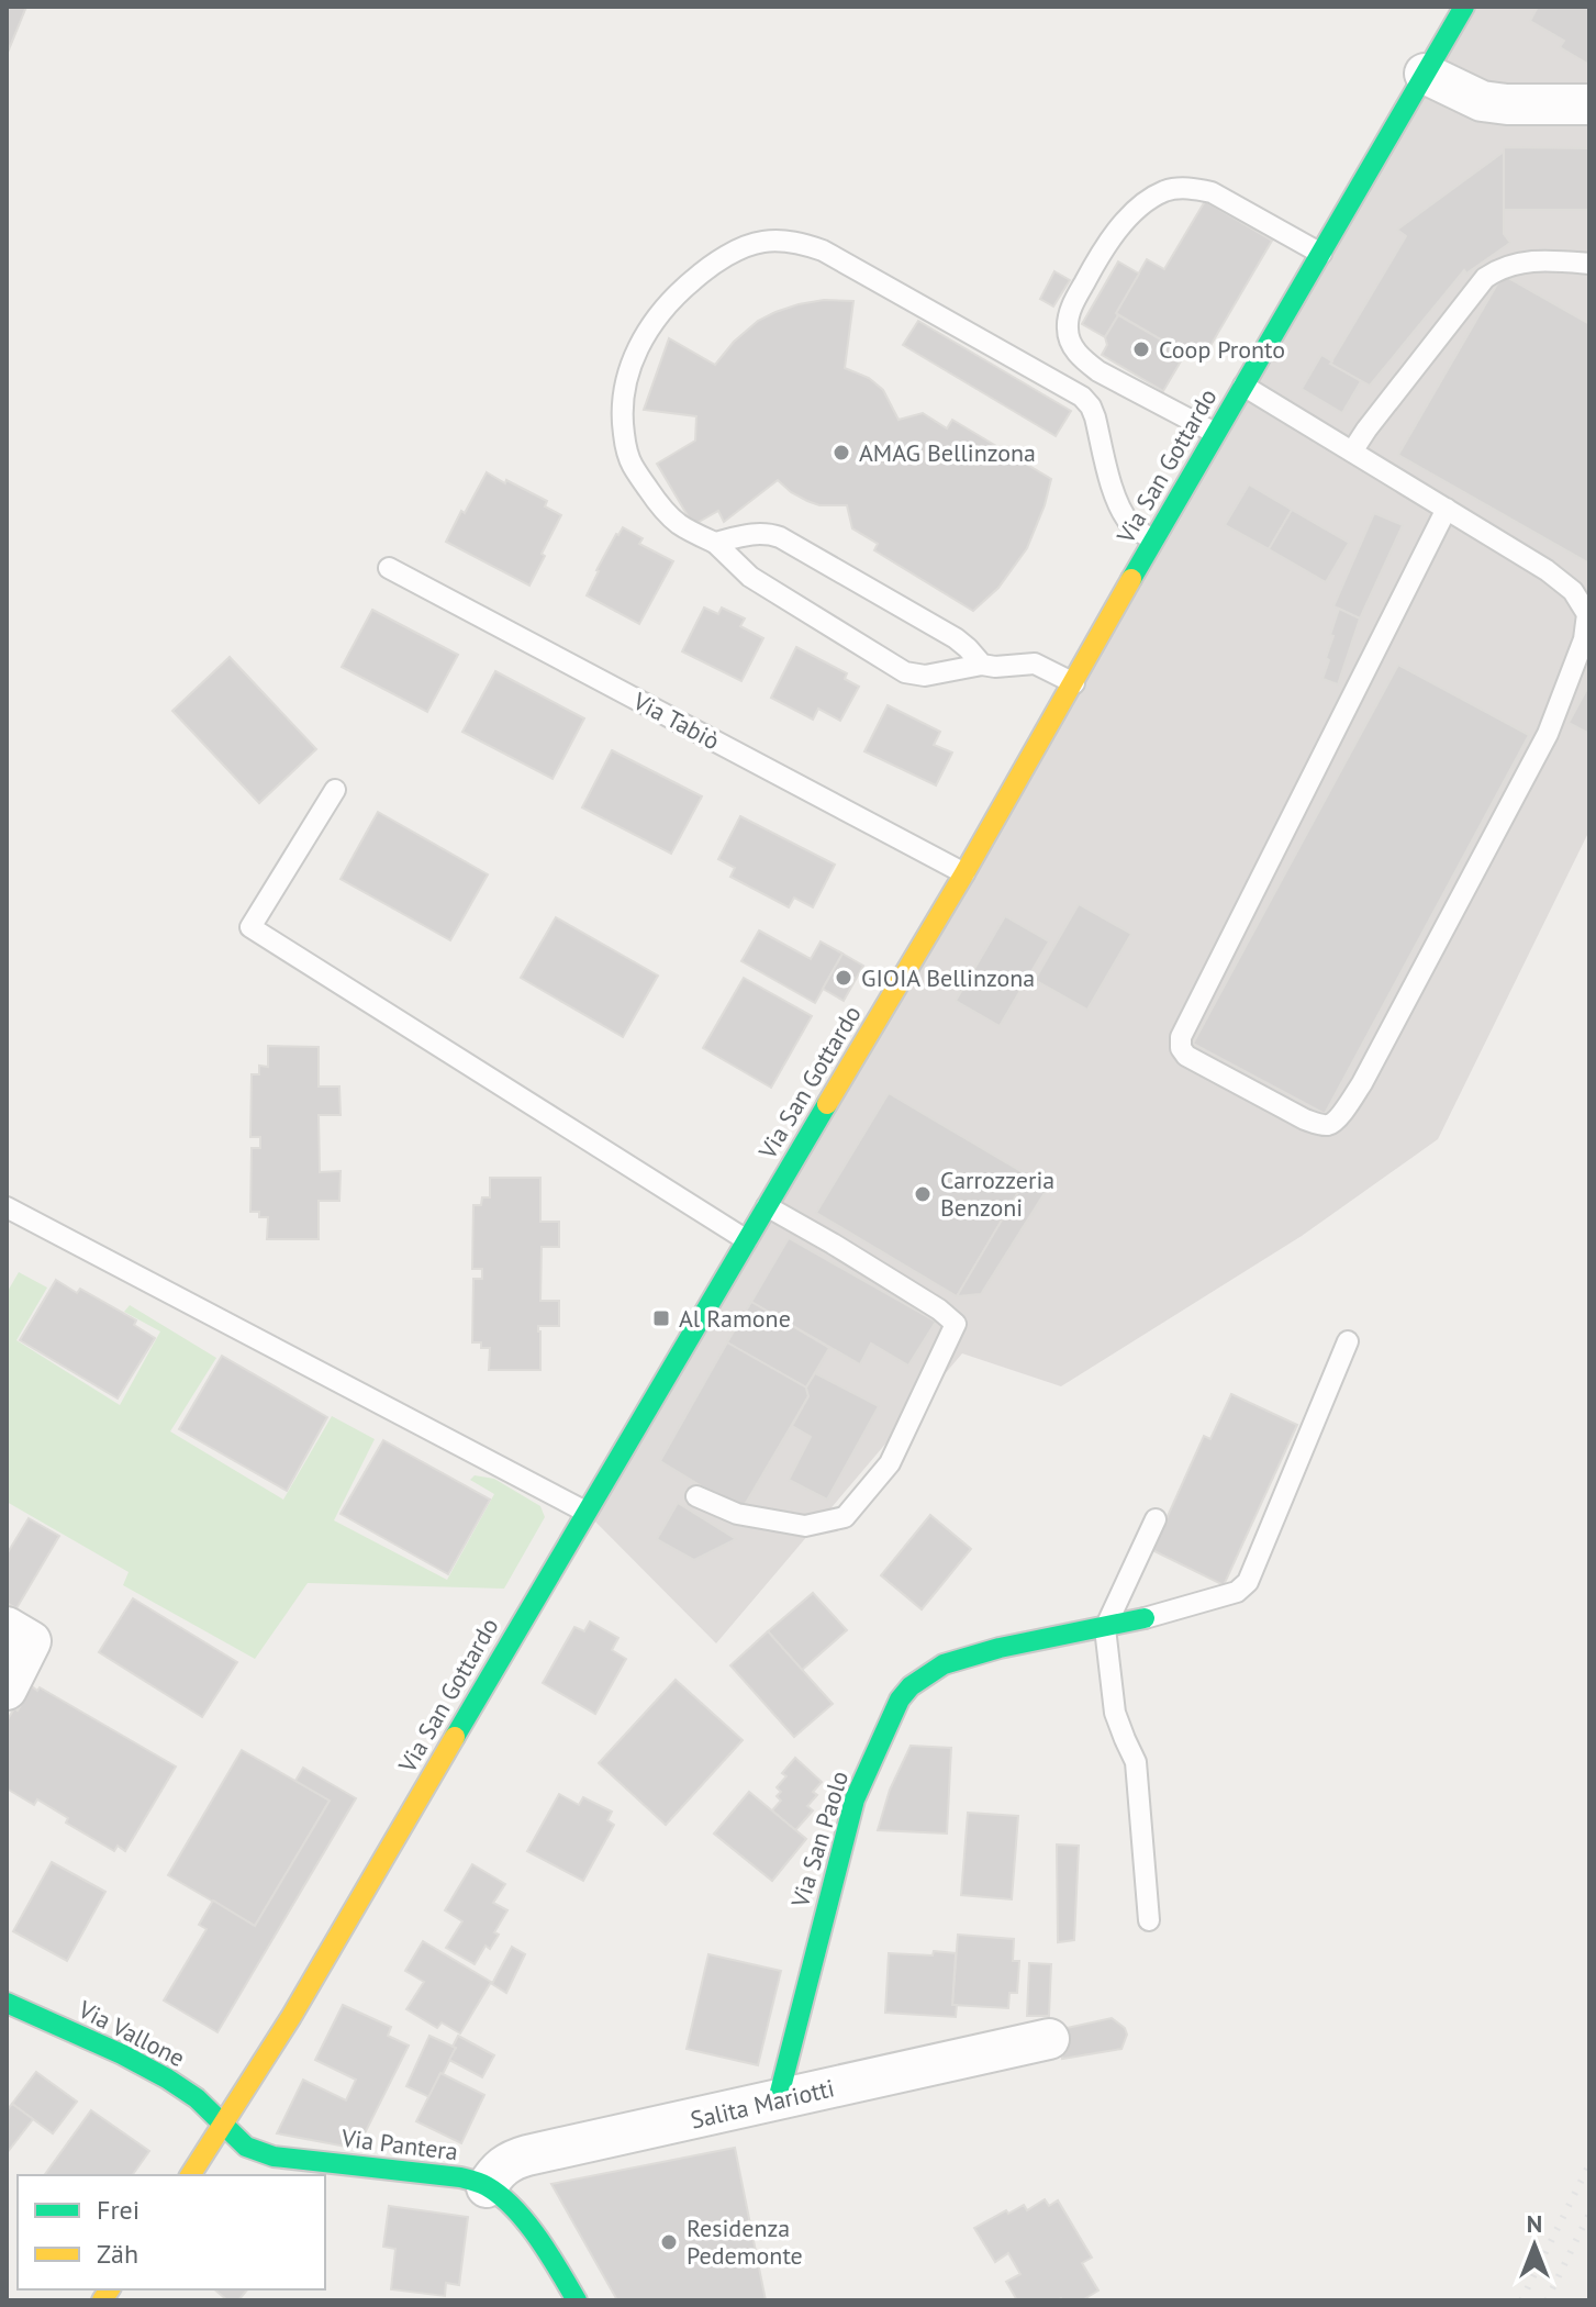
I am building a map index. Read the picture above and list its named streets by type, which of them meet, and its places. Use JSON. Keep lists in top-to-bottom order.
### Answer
{
  "streets": {
    "main road": [
      "Via San Gottardo",
      "Via San Paolo",
      "Via Vallone",
      "Via Pantera"
    ],
    "street": ["Salita Mariotti"],
    "lane": ["Via Tabiò"]
  },
  "crossings": [
    ["Via San Gottardo", "Via Tabiò"],
    ["Via San Gottardo", "Via Vallone"],
    ["Via San Gottardo", "Via Pantera"],
    ["Via San Paolo", "Salita Mariotti"],
    ["Via Vallone", "Via Pantera"],
    ["Salita Mariotti", "Via Pantera"]
  ],
  "places": {
    "other": [
      "Coop Pronto",
      "AMAG Bellinzona",
      "GIOIA Bellinzona",
      "Carrozzeria Benzoni",
      "Residenza Pedemonte"
    ],
    "transit": ["Al Ramone"]
  },
  "legend": ["Frei", "Zäh"],
  "north": "top"
}
